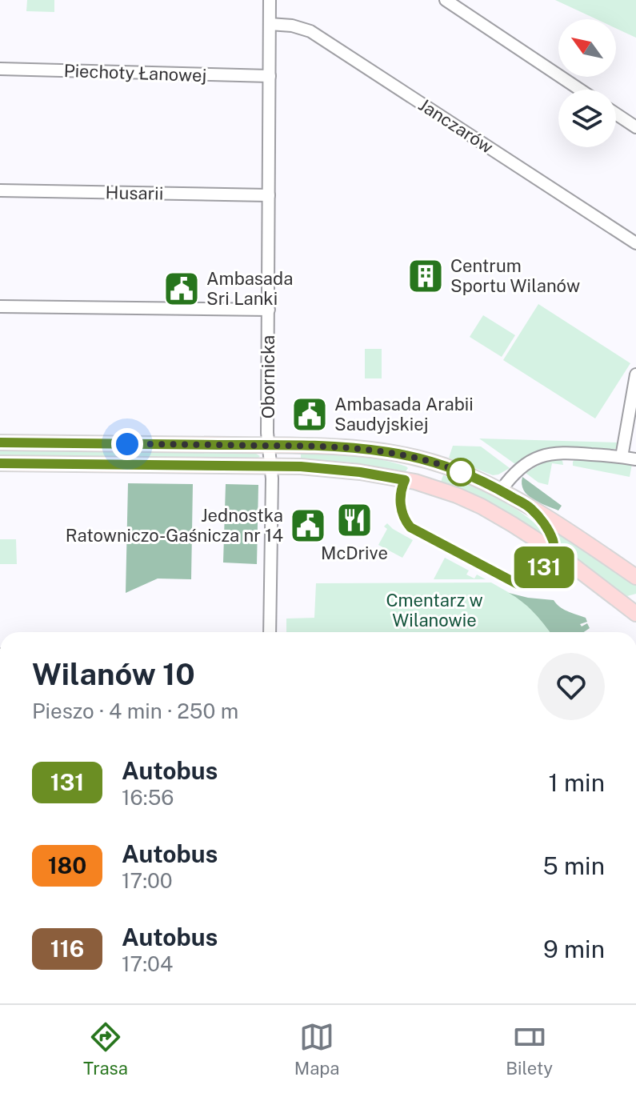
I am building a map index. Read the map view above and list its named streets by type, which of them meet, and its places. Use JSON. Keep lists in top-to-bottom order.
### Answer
{
  "streets": {
    "street": [
      "Piechoty Łanowej",
      "Janczarów",
      "Husarii",
      "Obornicka"
    ]
  },
  "crossings": [
    ["Piechoty Łanowej", "Obornicka"],
    ["Janczarów", "Obornicka"],
    ["Husarii", "Obornicka"]
  ],
  "parks": ["Cmentarz w Wilanowie"],
  "places": {
    "building": ["Centrum Sportu Wilanów"],
    "public building": ["Ambasada Sri Lanki", "Ambasada Arabii Saudyjskiej", "Jednostka Ratowniczo-Gaśnicza nr 14"],
    "restaurant": ["McDrive"]
  },
  "lines": ["bus line 131"],
  "north": "top left",
  "page": {
    "on_map": "131",
    "heading": ["Wilanów 10", "Pieszo · 4 min · 250 m"],
    "list": [
      {
        "mark": "131",
        "name": "Autobus",
        "note": "16:56",
        "value": "1 min"
      },
      {
        "mark": "180",
        "name": "Autobus",
        "note": "17:00",
        "value": "5 min"
      },
      {
        "mark": "116",
        "name": "Autobus",
        "note": "17:04",
        "value": "9 min"
      }
    ],
    "tabs": ["Trasa", "Mapa", "Bilety"]
  }
}
